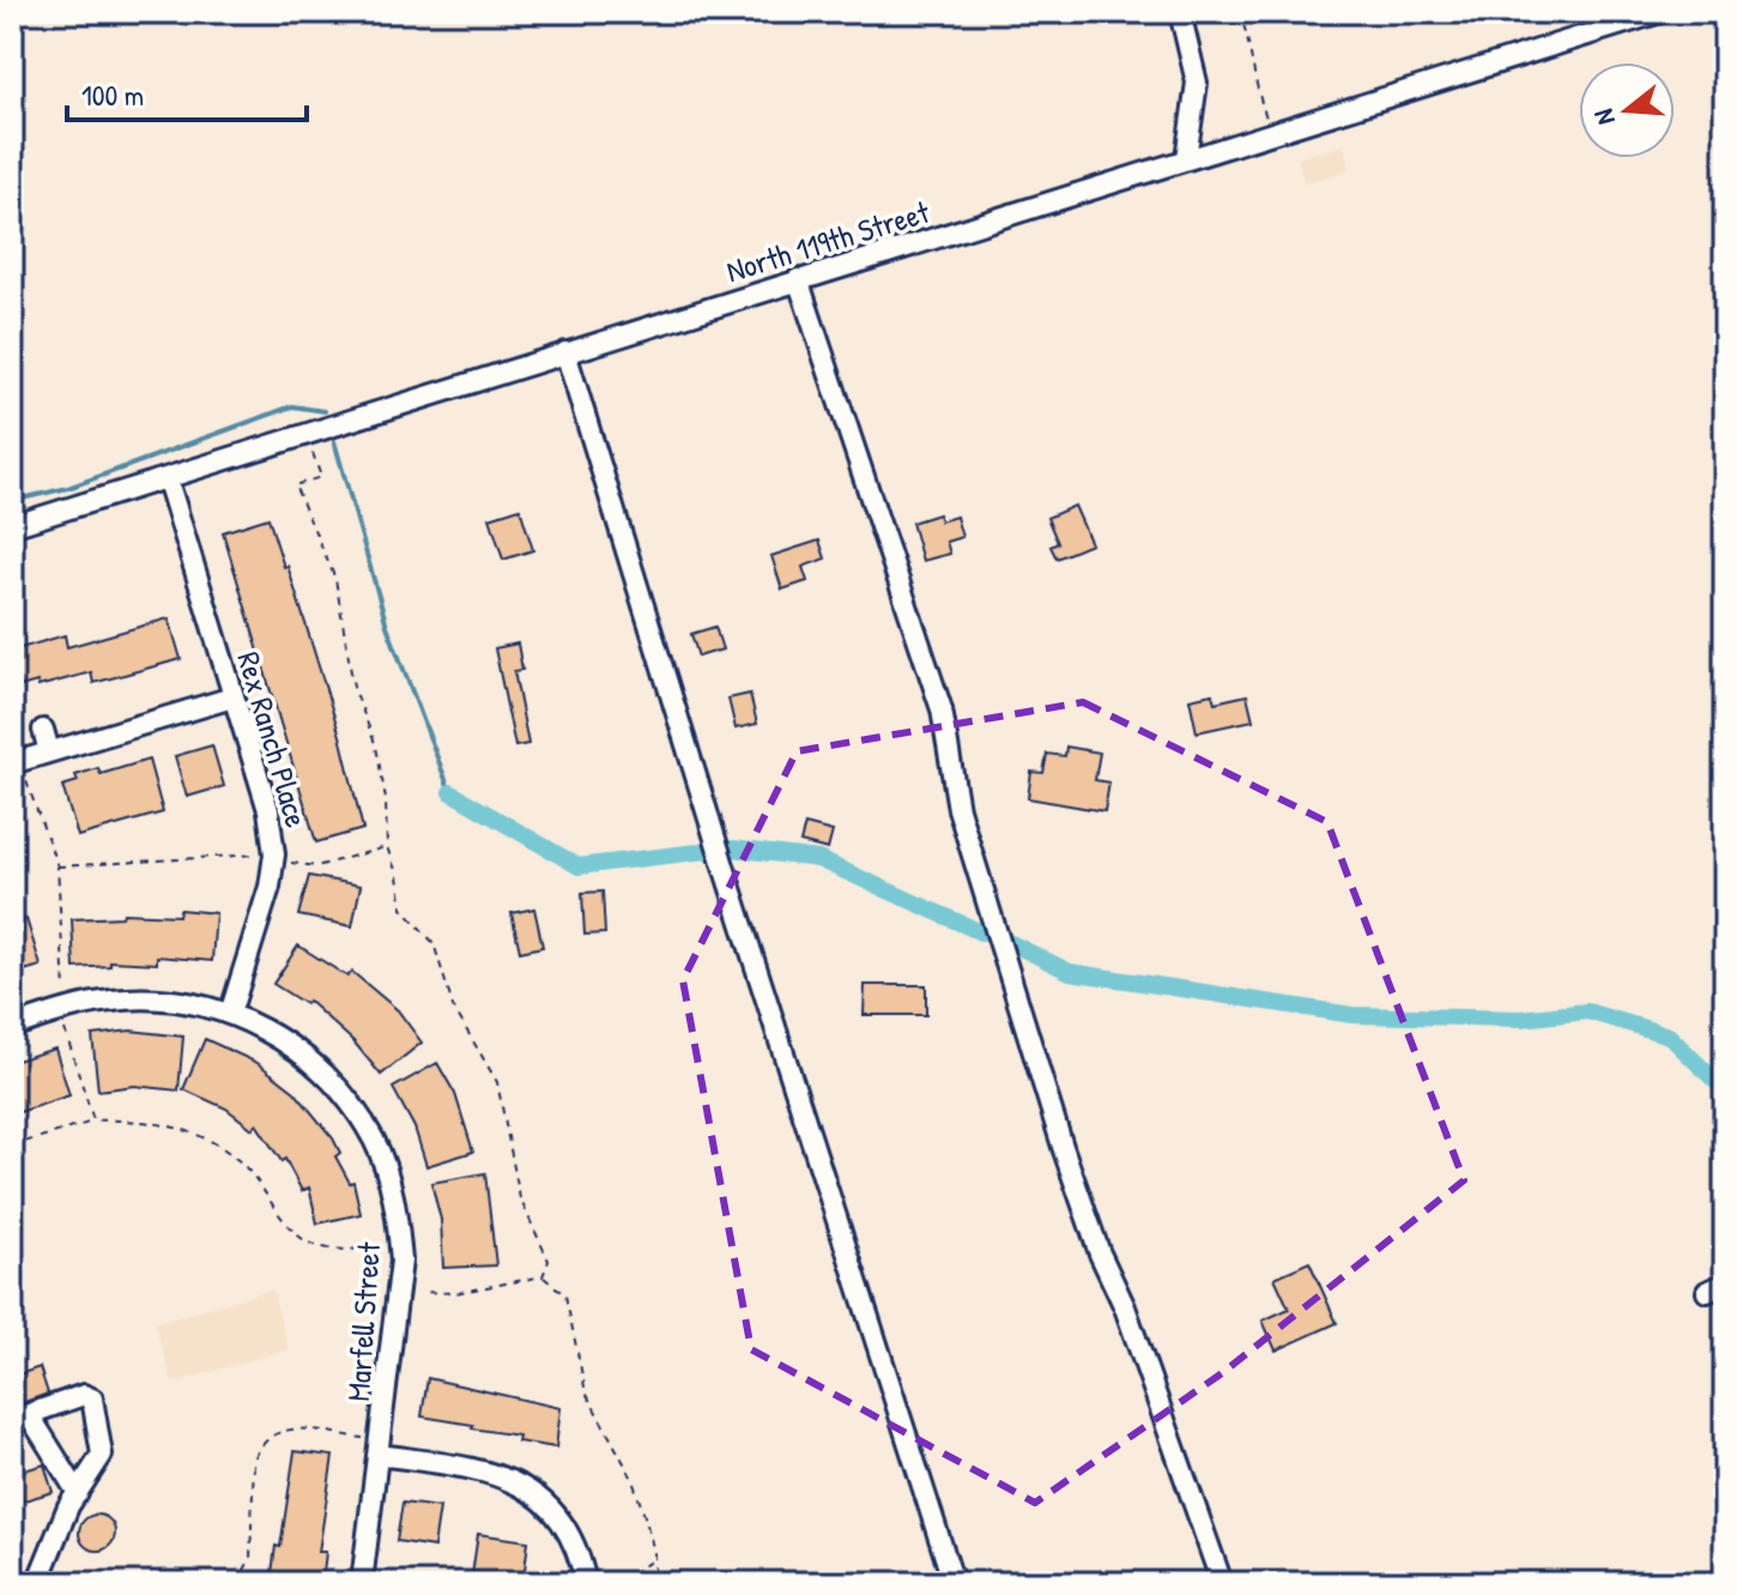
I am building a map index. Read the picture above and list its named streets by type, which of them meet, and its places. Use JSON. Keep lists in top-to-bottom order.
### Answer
{
  "streets": {
    "street": ["North 119th Street", "Rex Ranch Place", "Marfell Street"]
  },
  "crossings": [
    ["North 119th Street", "Rex Ranch Place"],
    ["Rex Ranch Place", "Marfell Street"]
  ],
  "scale_bar": "100 m",
  "north": "left"
}
